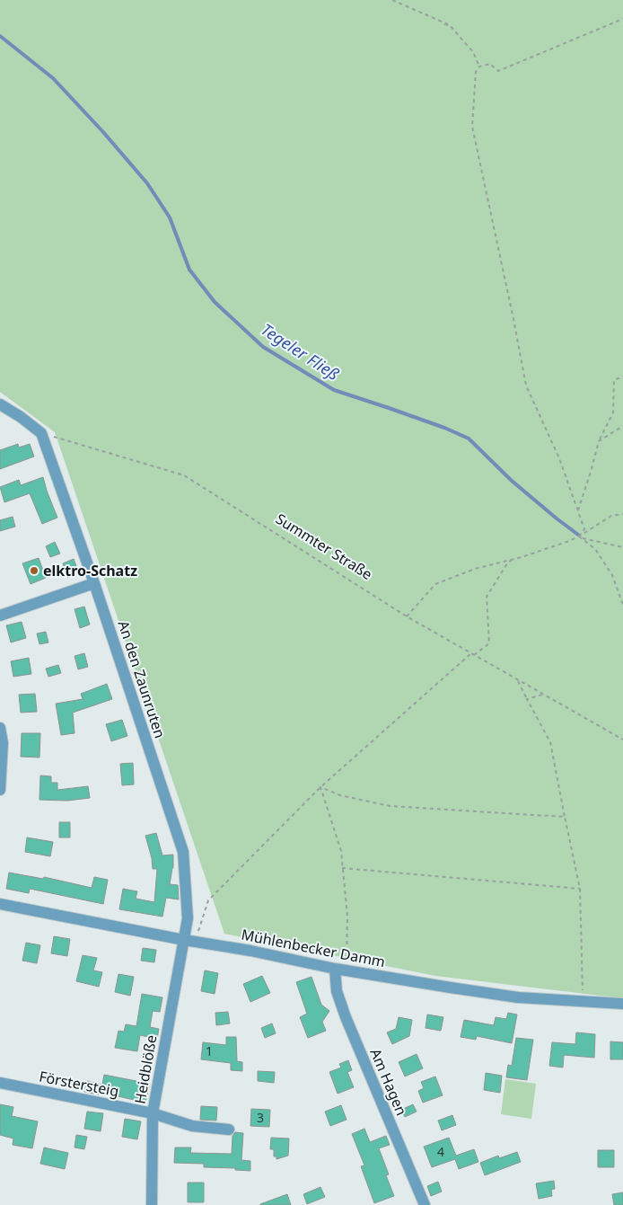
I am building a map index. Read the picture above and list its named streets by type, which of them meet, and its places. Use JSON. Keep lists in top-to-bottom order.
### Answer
{
  "streets": {
    "street": [
      "An den Zaunruten",
      "Mühlenbecker Damm",
      "Heidblöße",
      "Am Hagen",
      "Förstersteig"
    ],
    "path": ["Summter Straße"]
  },
  "crossings": [
    ["Summter Straße", "An den Zaunruten"],
    ["An den Zaunruten", "Mühlenbecker Damm"],
    ["An den Zaunruten", "Heidblöße"],
    ["Mühlenbecker Damm", "Heidblöße"],
    ["Mühlenbecker Damm", "Am Hagen"],
    ["Heidblöße", "Förstersteig"]
  ],
  "water": ["Tegeler Fließ"],
  "places": ["elktro-Schatz"],
  "house_numbers": ["1", "3", "4"]
}
